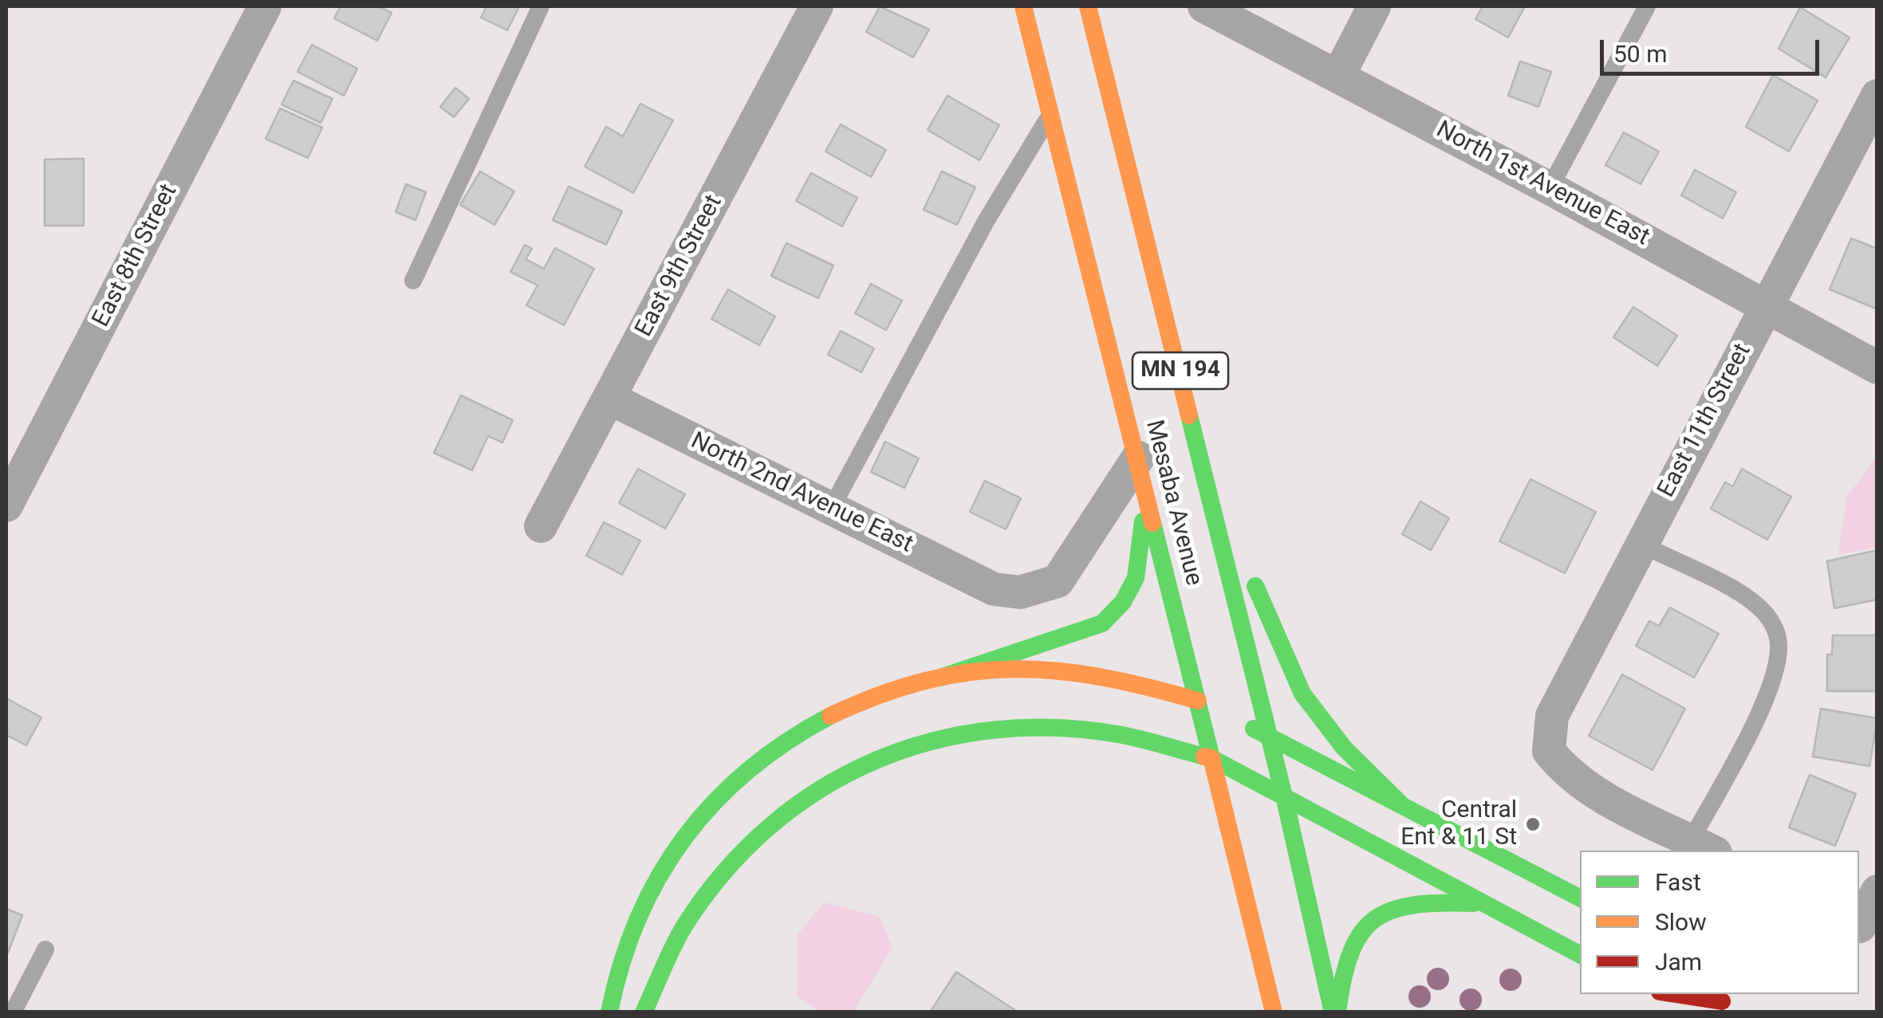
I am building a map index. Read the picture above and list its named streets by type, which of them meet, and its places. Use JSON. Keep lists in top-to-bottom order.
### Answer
{
  "streets": {
    "main road": ["MN 194", "Mesaba Avenue"],
    "street": [
      "North 1st Avenue East",
      "East 8th Street",
      "East 9th Street",
      "East 11th Street",
      "North 2nd Avenue East"
    ]
  },
  "crossings": [
    ["North 1st Avenue East", "East 11th Street"],
    ["East 9th Street", "North 2nd Avenue East"],
    ["MN 194", "Mesaba Avenue"],
    ["North 2nd Avenue East", "Mesaba Avenue"]
  ],
  "places": ["Central Ent & 11 St"],
  "legend": ["Fast", "Slow", "Jam"],
  "scale_bar": "50 m"
}
